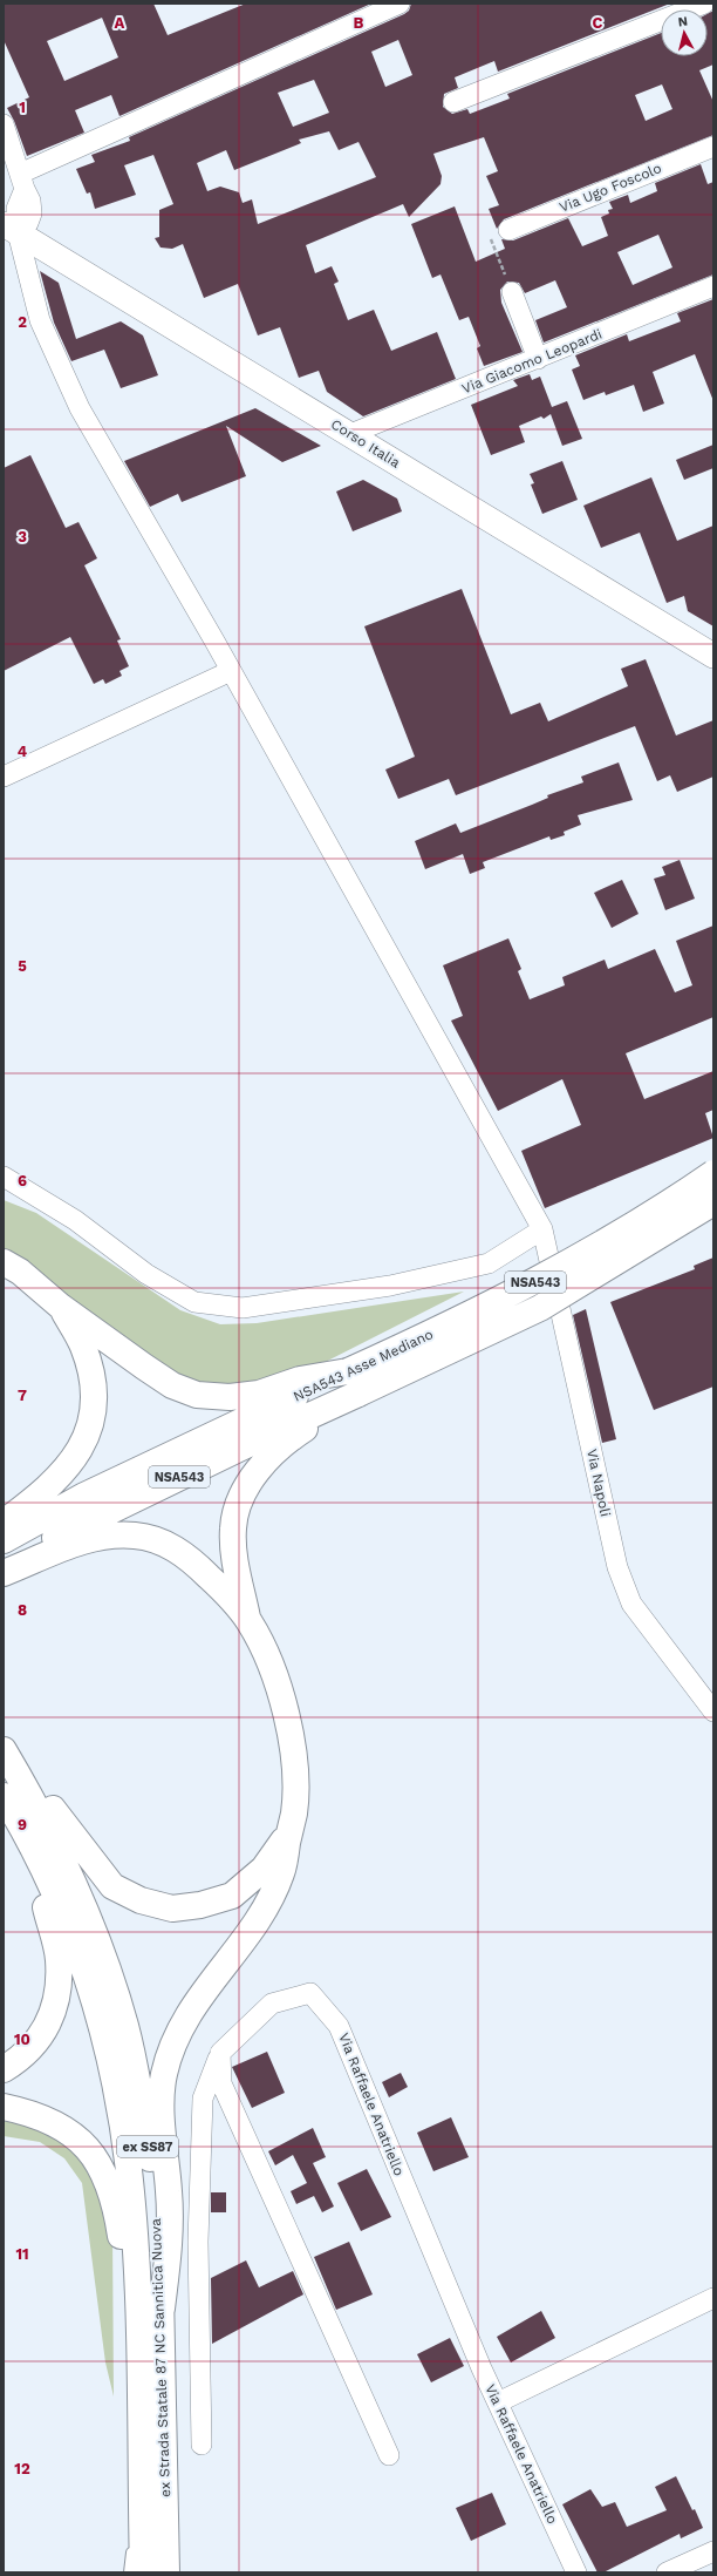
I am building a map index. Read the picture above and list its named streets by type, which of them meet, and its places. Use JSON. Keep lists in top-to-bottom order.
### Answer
{
  "streets": {
    "highway": [
      "NSA543",
      "NSA543 Asse Mediano",
      "ex SS87",
      "ex Strada Statale 87 NC Sannitica Nuova"
    ],
    "street": [
      "Via Ugo Foscolo",
      "Via Giacomo Leopardi",
      "Corso Italia",
      "Via Napoli",
      "Via Raffaele Anatriello"
    ]
  },
  "crossings": [
    ["Via Giacomo Leopardi", "Corso Italia"],
    ["Corso Italia", "Via Napoli"]
  ],
  "north": "top",
  "grid": {
    "columns": ["A", "B", "C"],
    "rows": [
      "1",
      "2",
      "3",
      "4",
      "5",
      "6",
      "7",
      "8",
      "9",
      "10",
      "11",
      "12"
    ]
  }
}
